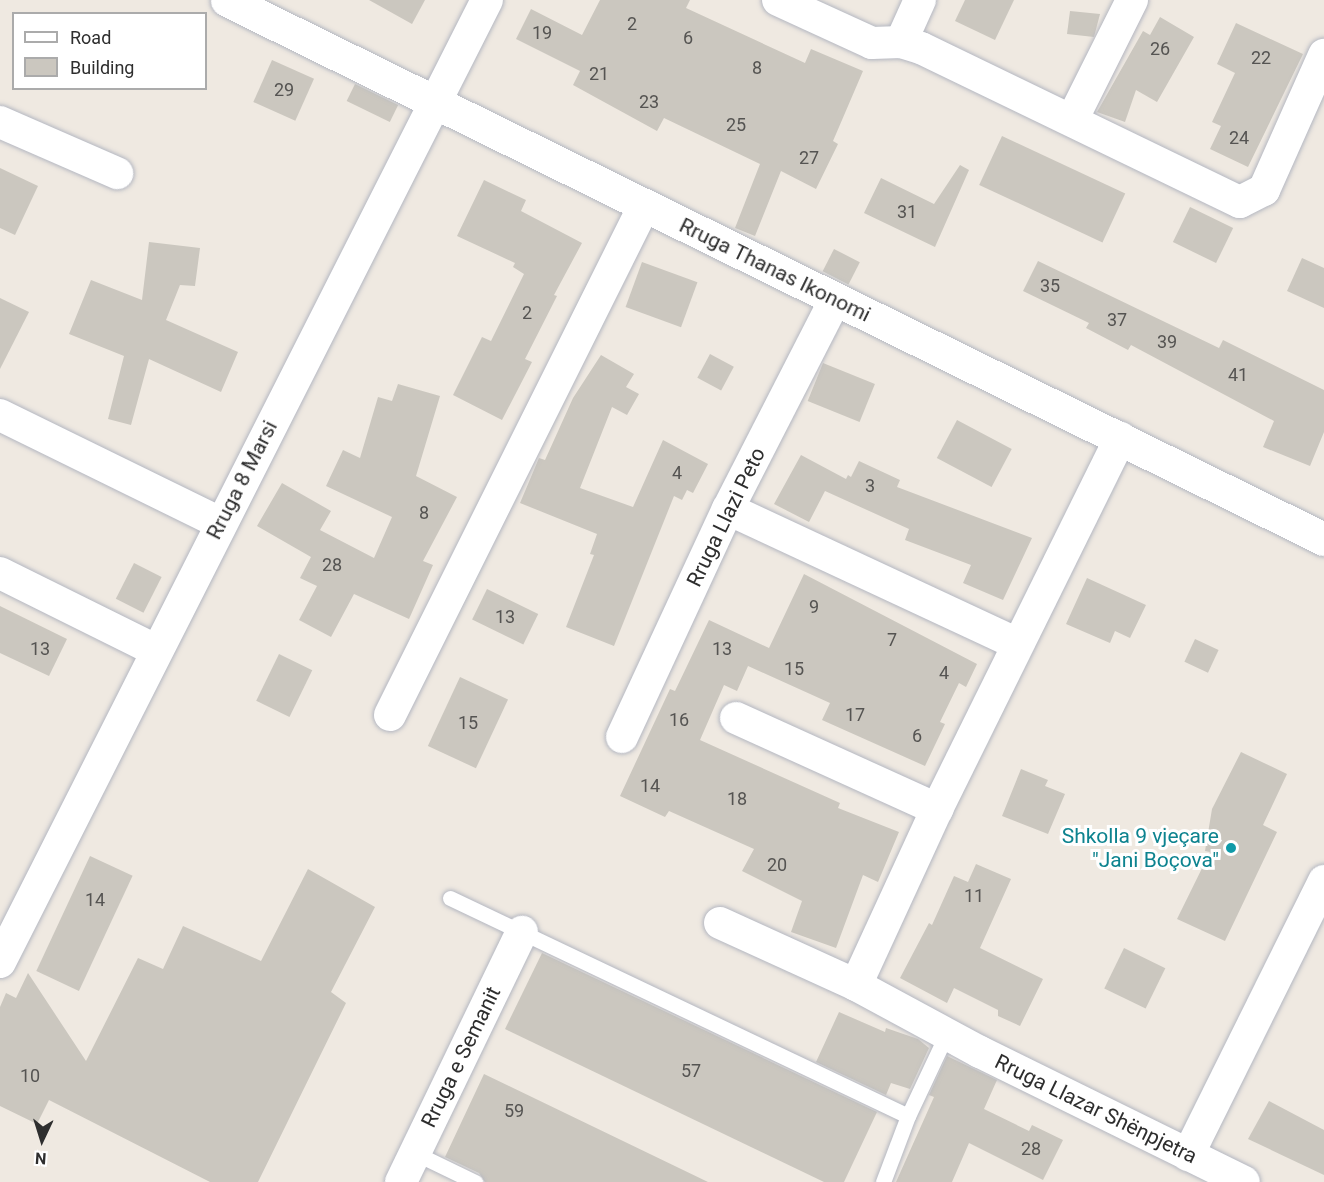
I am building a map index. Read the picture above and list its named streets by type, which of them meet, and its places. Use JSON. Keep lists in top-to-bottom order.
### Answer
{
  "streets": {
    "street": [
      "Rruga Thanas Ikonomi",
      "Rruga 8 Marsi",
      "Rruga Llazi Peto",
      "Rruga e Semanit",
      "Rruga Llazar Shënpjetra"
    ]
  },
  "crossings": [
    ["Rruga Thanas Ikonomi", "Rruga 8 Marsi"],
    ["Rruga Thanas Ikonomi", "Rruga Llazi Peto"]
  ],
  "places": ["Shkolla 9 vjeçare \"Jani Boçova\""],
  "house_numbers": [
    "2",
    "19",
    "6",
    "26",
    "22",
    "8",
    "21",
    "29",
    "23",
    "25",
    "24",
    "27",
    "31",
    "35",
    "2",
    "37",
    "39",
    "41",
    "4",
    "3",
    "8",
    "28",
    "9",
    "13",
    "7",
    "13",
    "13",
    "15",
    "4",
    "17",
    "16",
    "15",
    "6",
    "14",
    "18",
    "20",
    "11",
    "14",
    "57",
    "10",
    "59",
    "28"
  ],
  "legend": ["Road", "Building"],
  "north": "bottom"
}
